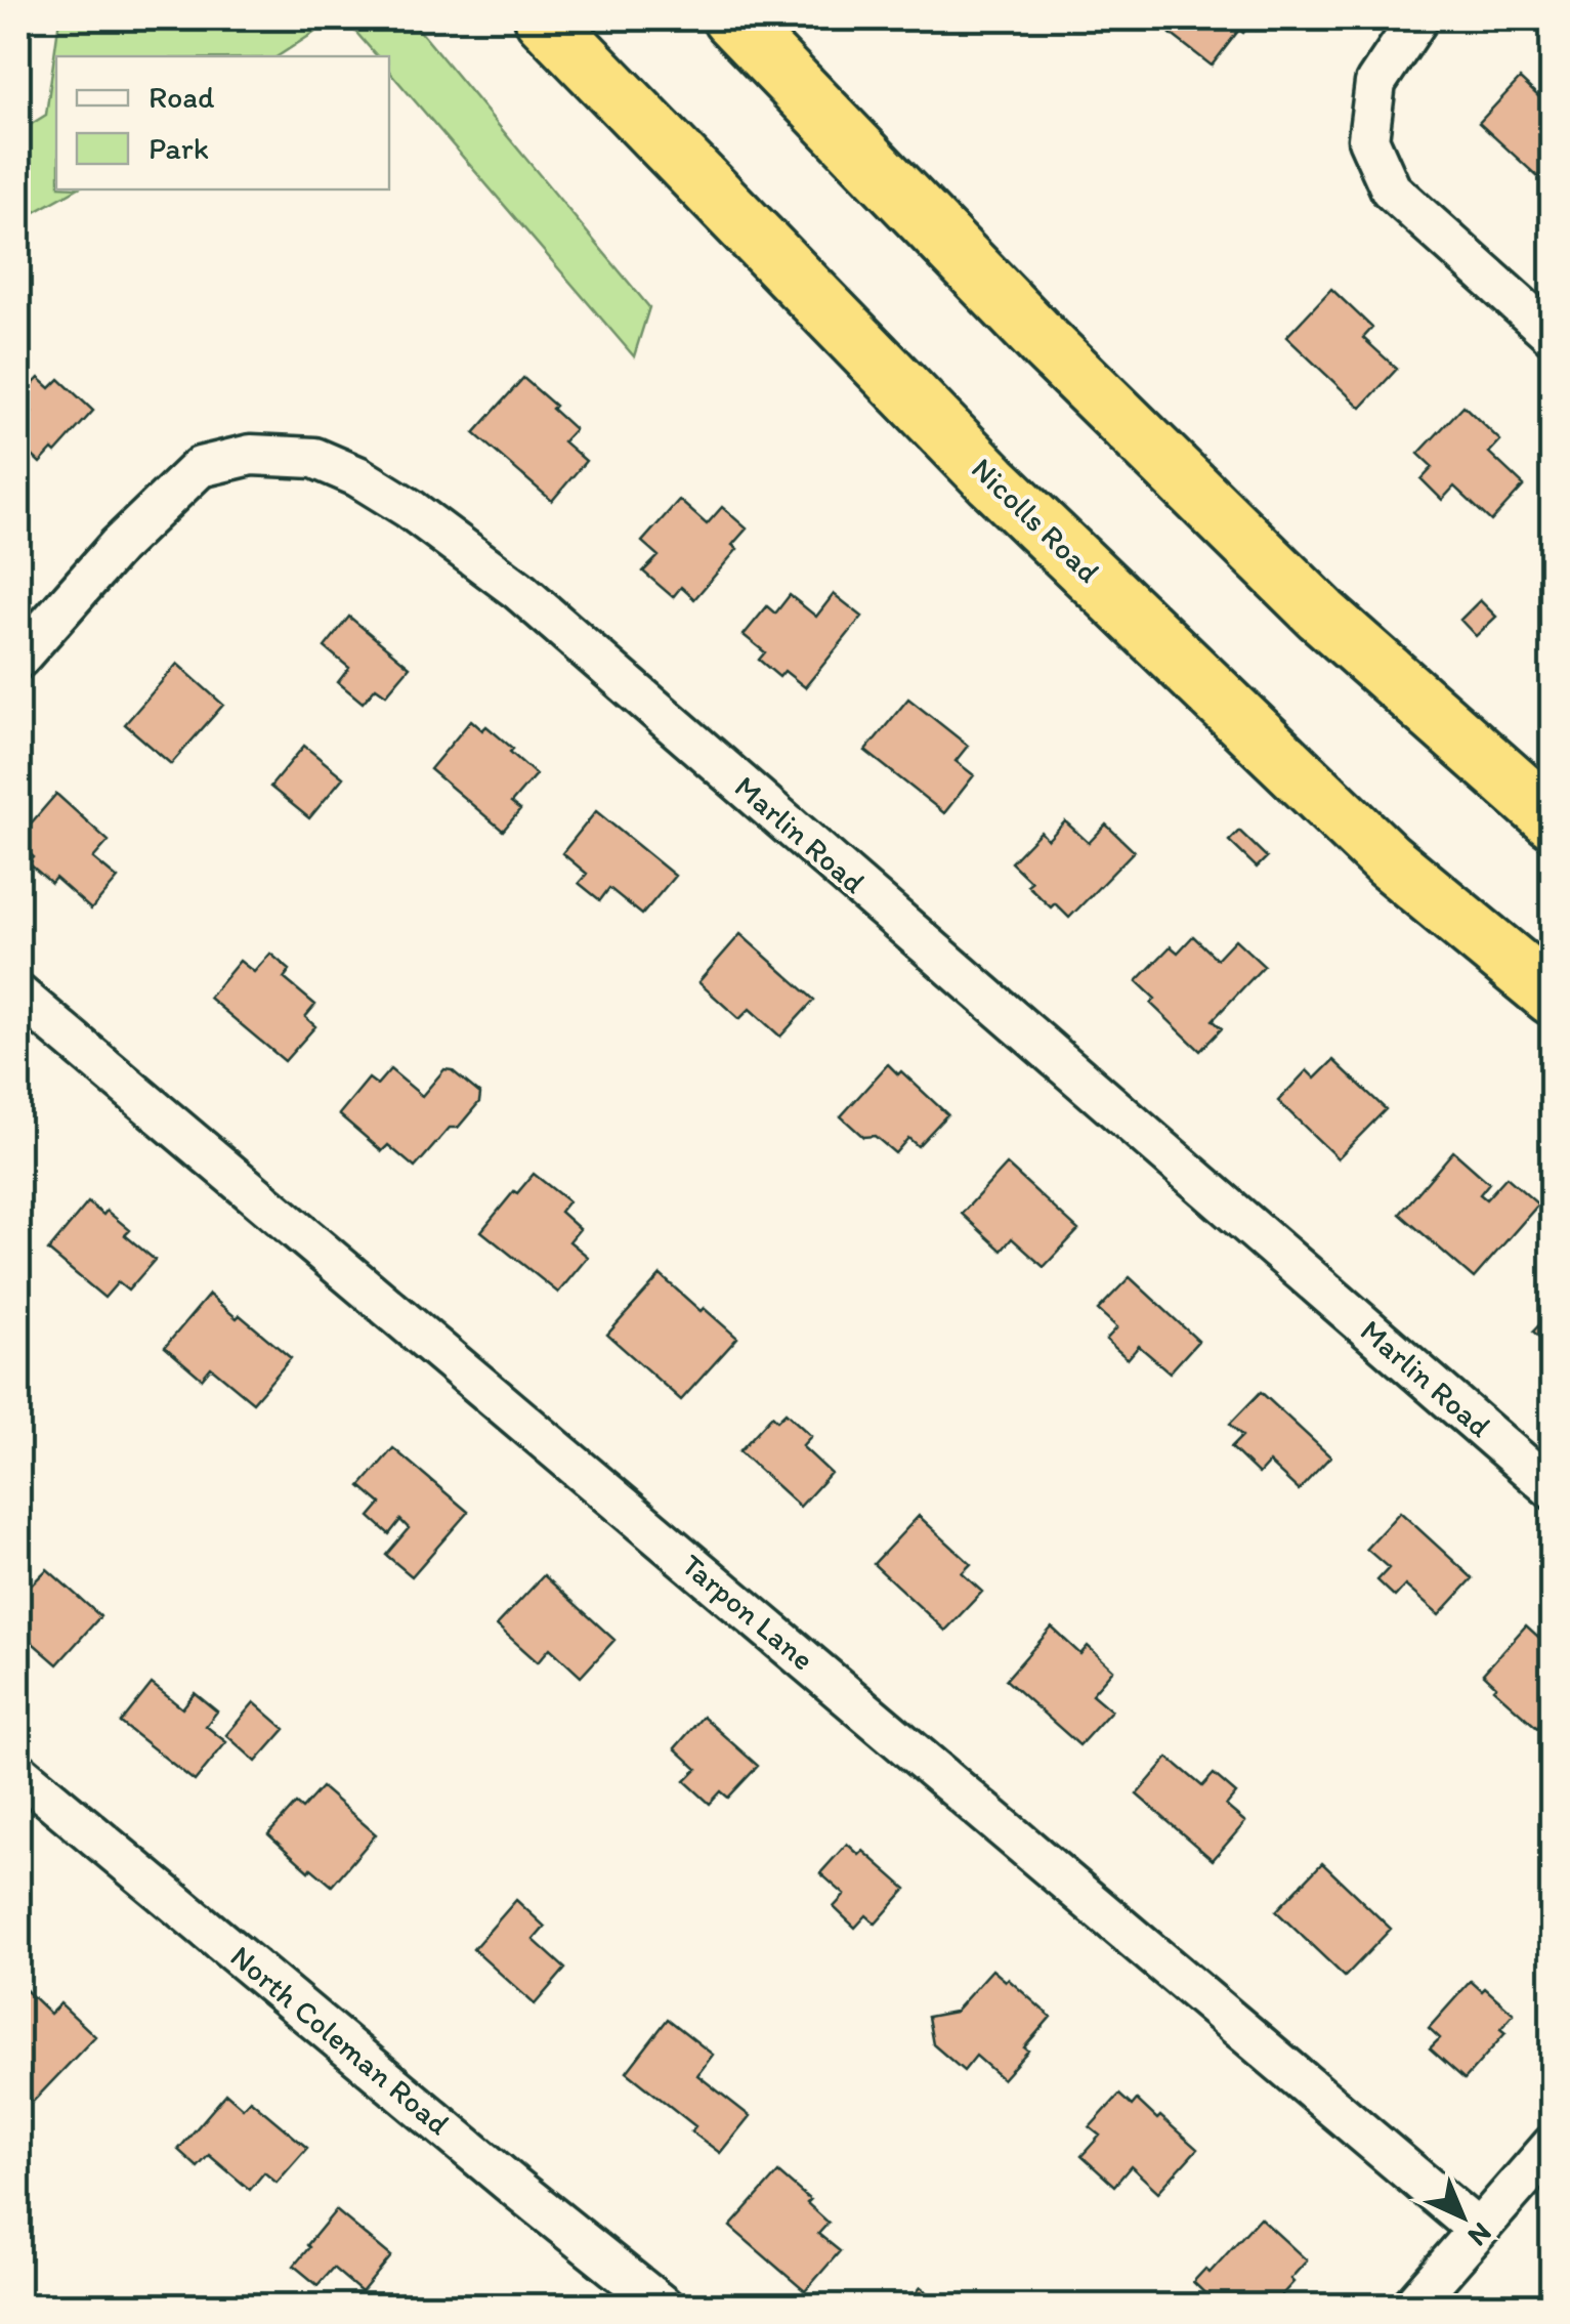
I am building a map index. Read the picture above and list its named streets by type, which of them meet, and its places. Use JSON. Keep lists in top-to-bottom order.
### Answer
{
  "streets": {
    "highway": ["Nicolls Road"],
    "street": ["Marlin Road", "Tarpon Lane", "North Coleman Road"]
  },
  "legend": ["Road", "Park"],
  "north": "bottom right"
}
